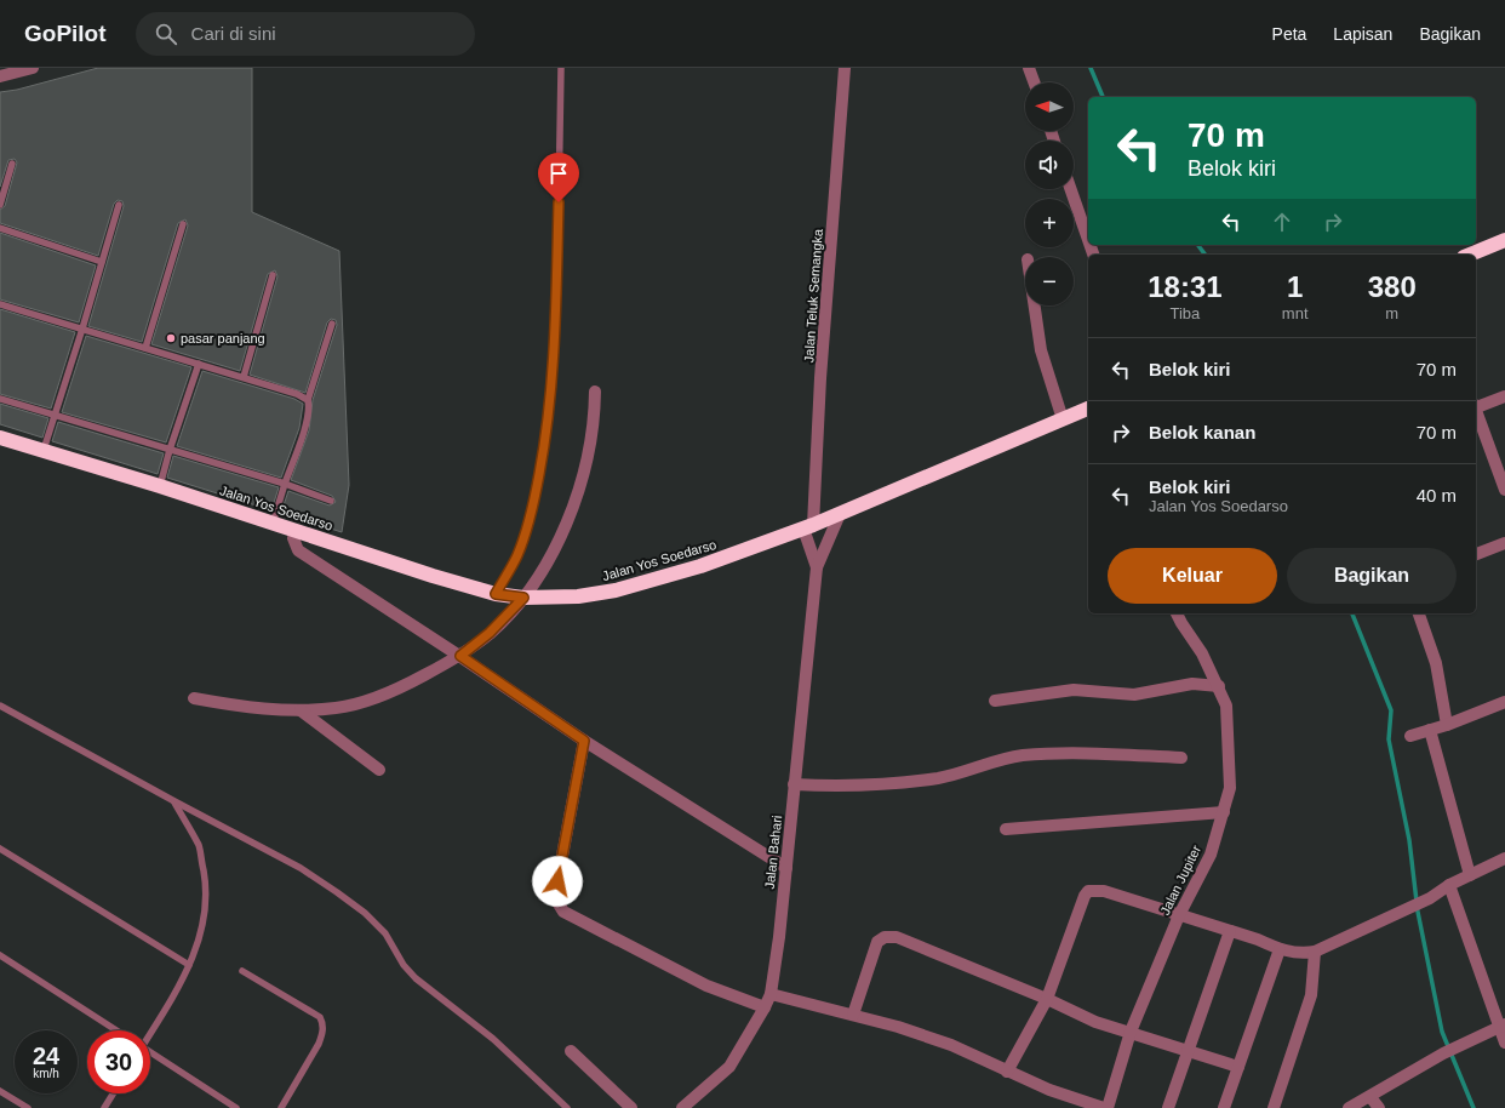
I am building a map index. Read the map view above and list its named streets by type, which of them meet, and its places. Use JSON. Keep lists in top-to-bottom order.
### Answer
{
  "streets": {
    "highway": ["Jalan Yos Soedarso"],
    "street": ["Jalan Teluk Semangka", "Jalan Bahari", "Jalan Jupiter"]
  },
  "crossings": [
    ["Jalan Teluk Semangka", "Jalan Yos Soedarso"],
    ["Jalan Teluk Semangka", "Jalan Bahari"],
    ["Jalan Yos Soedarso", "Jalan Bahari"]
  ],
  "places": ["pasar panjang"],
  "north": "left",
  "page": {
    "header": "GoPilot",
    "search": "Cari di sini",
    "nav": ["Peta", "Lapisan", "Bagikan"],
    "map_buttons": ["+", "−"],
    "turn": ["70 m", "Belok kiri"],
    "eta": [
      "18:31",
      "Tiba",
      "1",
      "mnt",
      "380",
      "m"
    ],
    "list": [
      {
        "name": "Belok kiri",
        "value": "70 m"
      },
      {
        "name": "Belok kanan",
        "value": "70 m"
      },
      {
        "name": "Belok kiri",
        "note": "Jalan Yos Soedarso",
        "value": "40 m"
      }
    ],
    "buttons": ["Keluar", "Bagikan"],
    "speed": "24 km/h",
    "limit": "30"
  }
}
